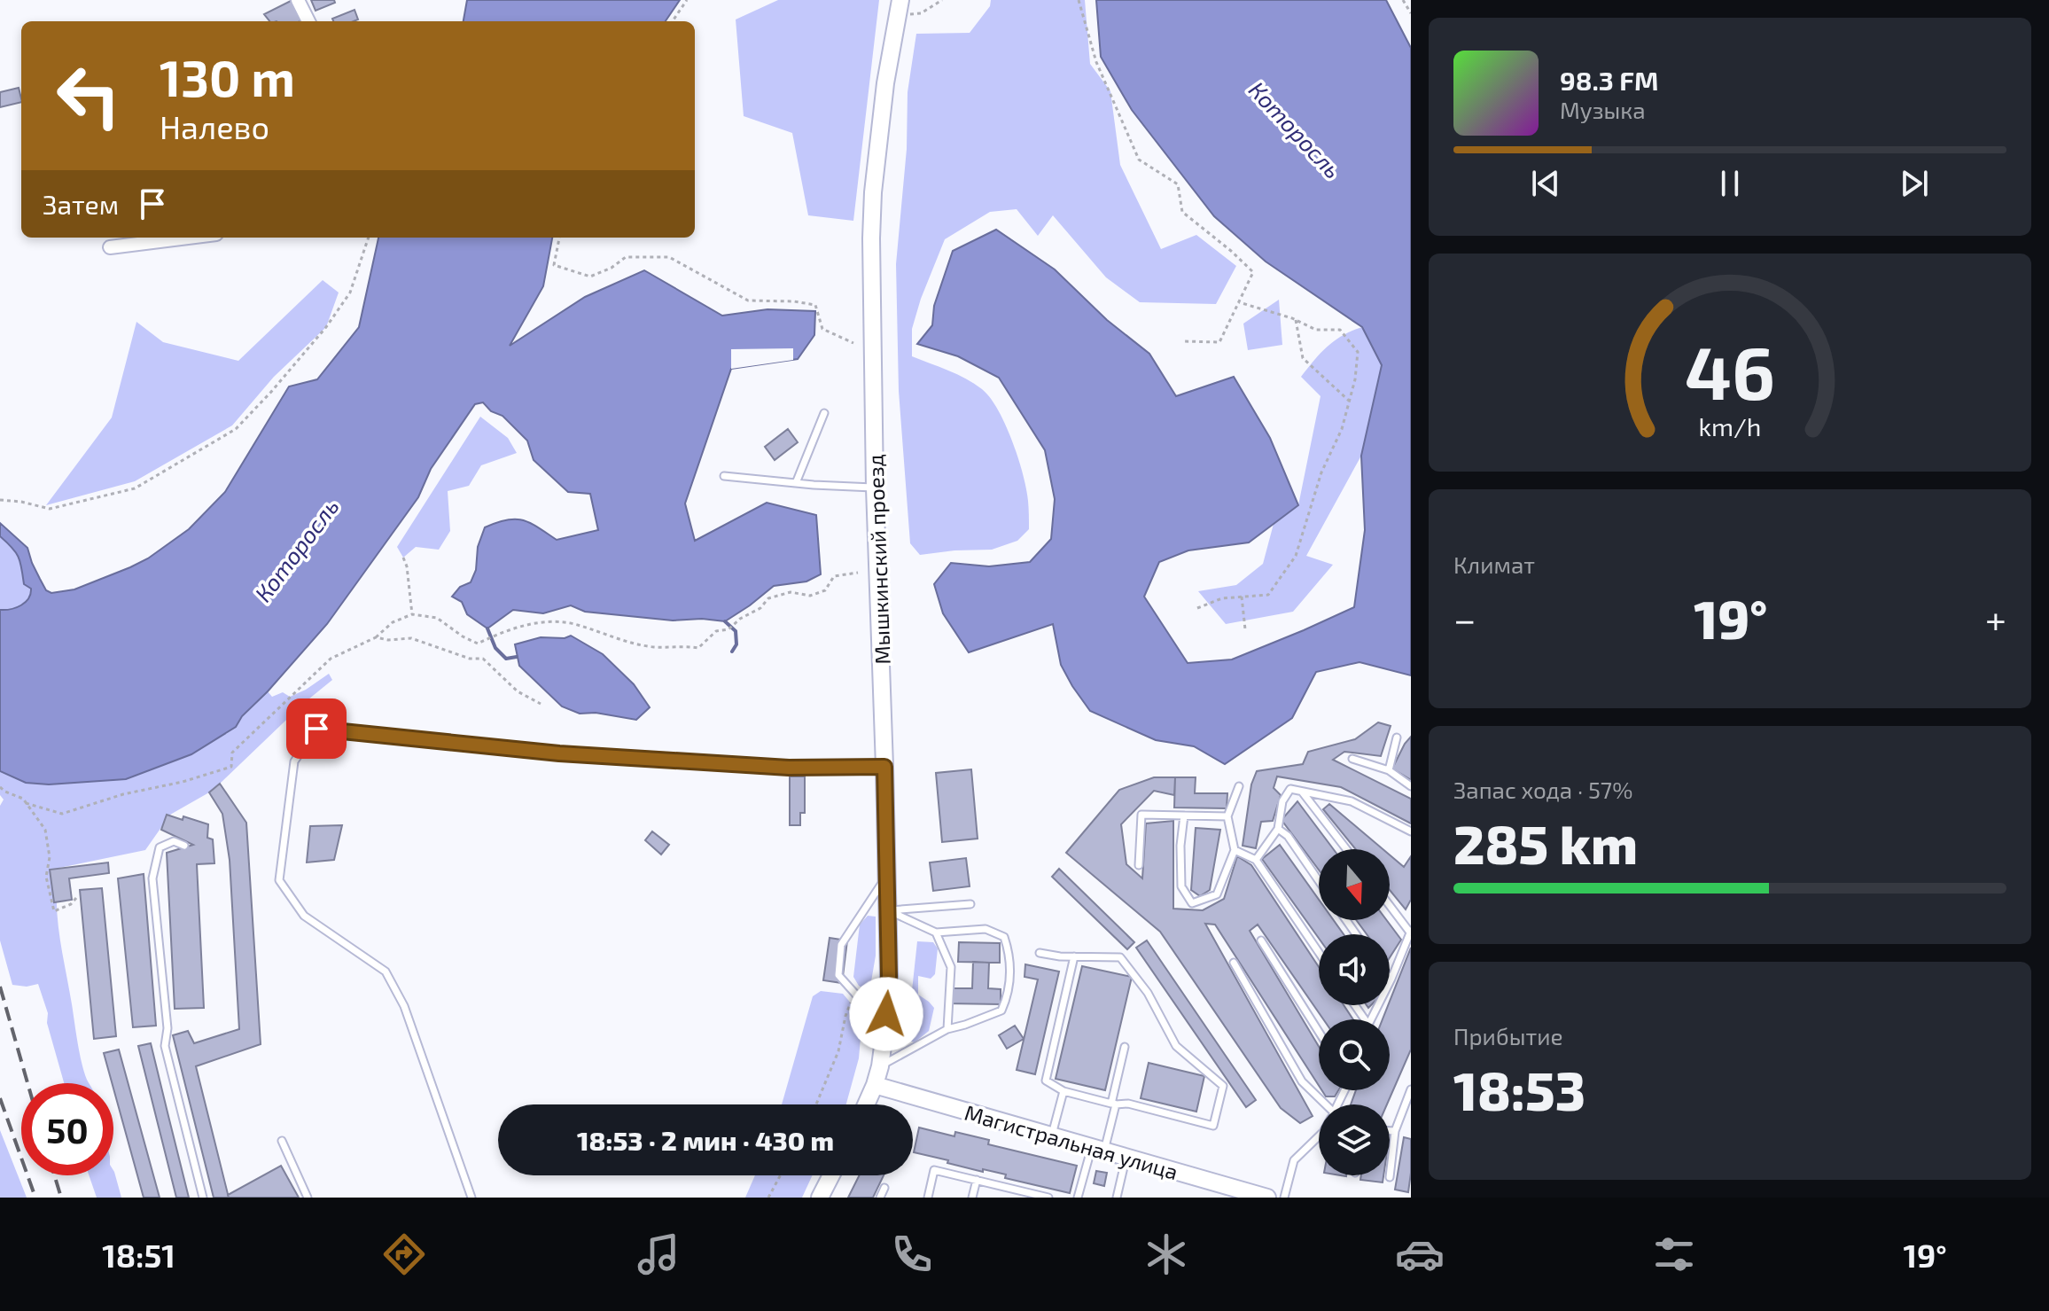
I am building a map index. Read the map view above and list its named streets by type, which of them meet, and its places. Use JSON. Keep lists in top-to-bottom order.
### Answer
{
  "streets": {
    "main road": ["Мышкинский проезд", "Магистральная улица"]
  },
  "crossings": [
    ["Мышкинский проезд", "Магистральная улица"]
  ],
  "water": ["Которосль"],
  "north": "bottom",
  "page": {
    "turn": ["130 m", "Налево"],
    "song": ["98.3 FM", "Музыка"],
    "then": "Затем",
    "tile": [
      "Климат",
      ["Запас хода · 57%", "285 km"],
      ["Прибытие", "18:53"]
    ],
    "heat": ["−", "19°", "+"],
    "limit": "50",
    "trip": "18:53 · 2 мин · 430 m",
    "tabs": ["18:51", "19°"],
    "gauge": ["46", "km/h"]
  }
}
